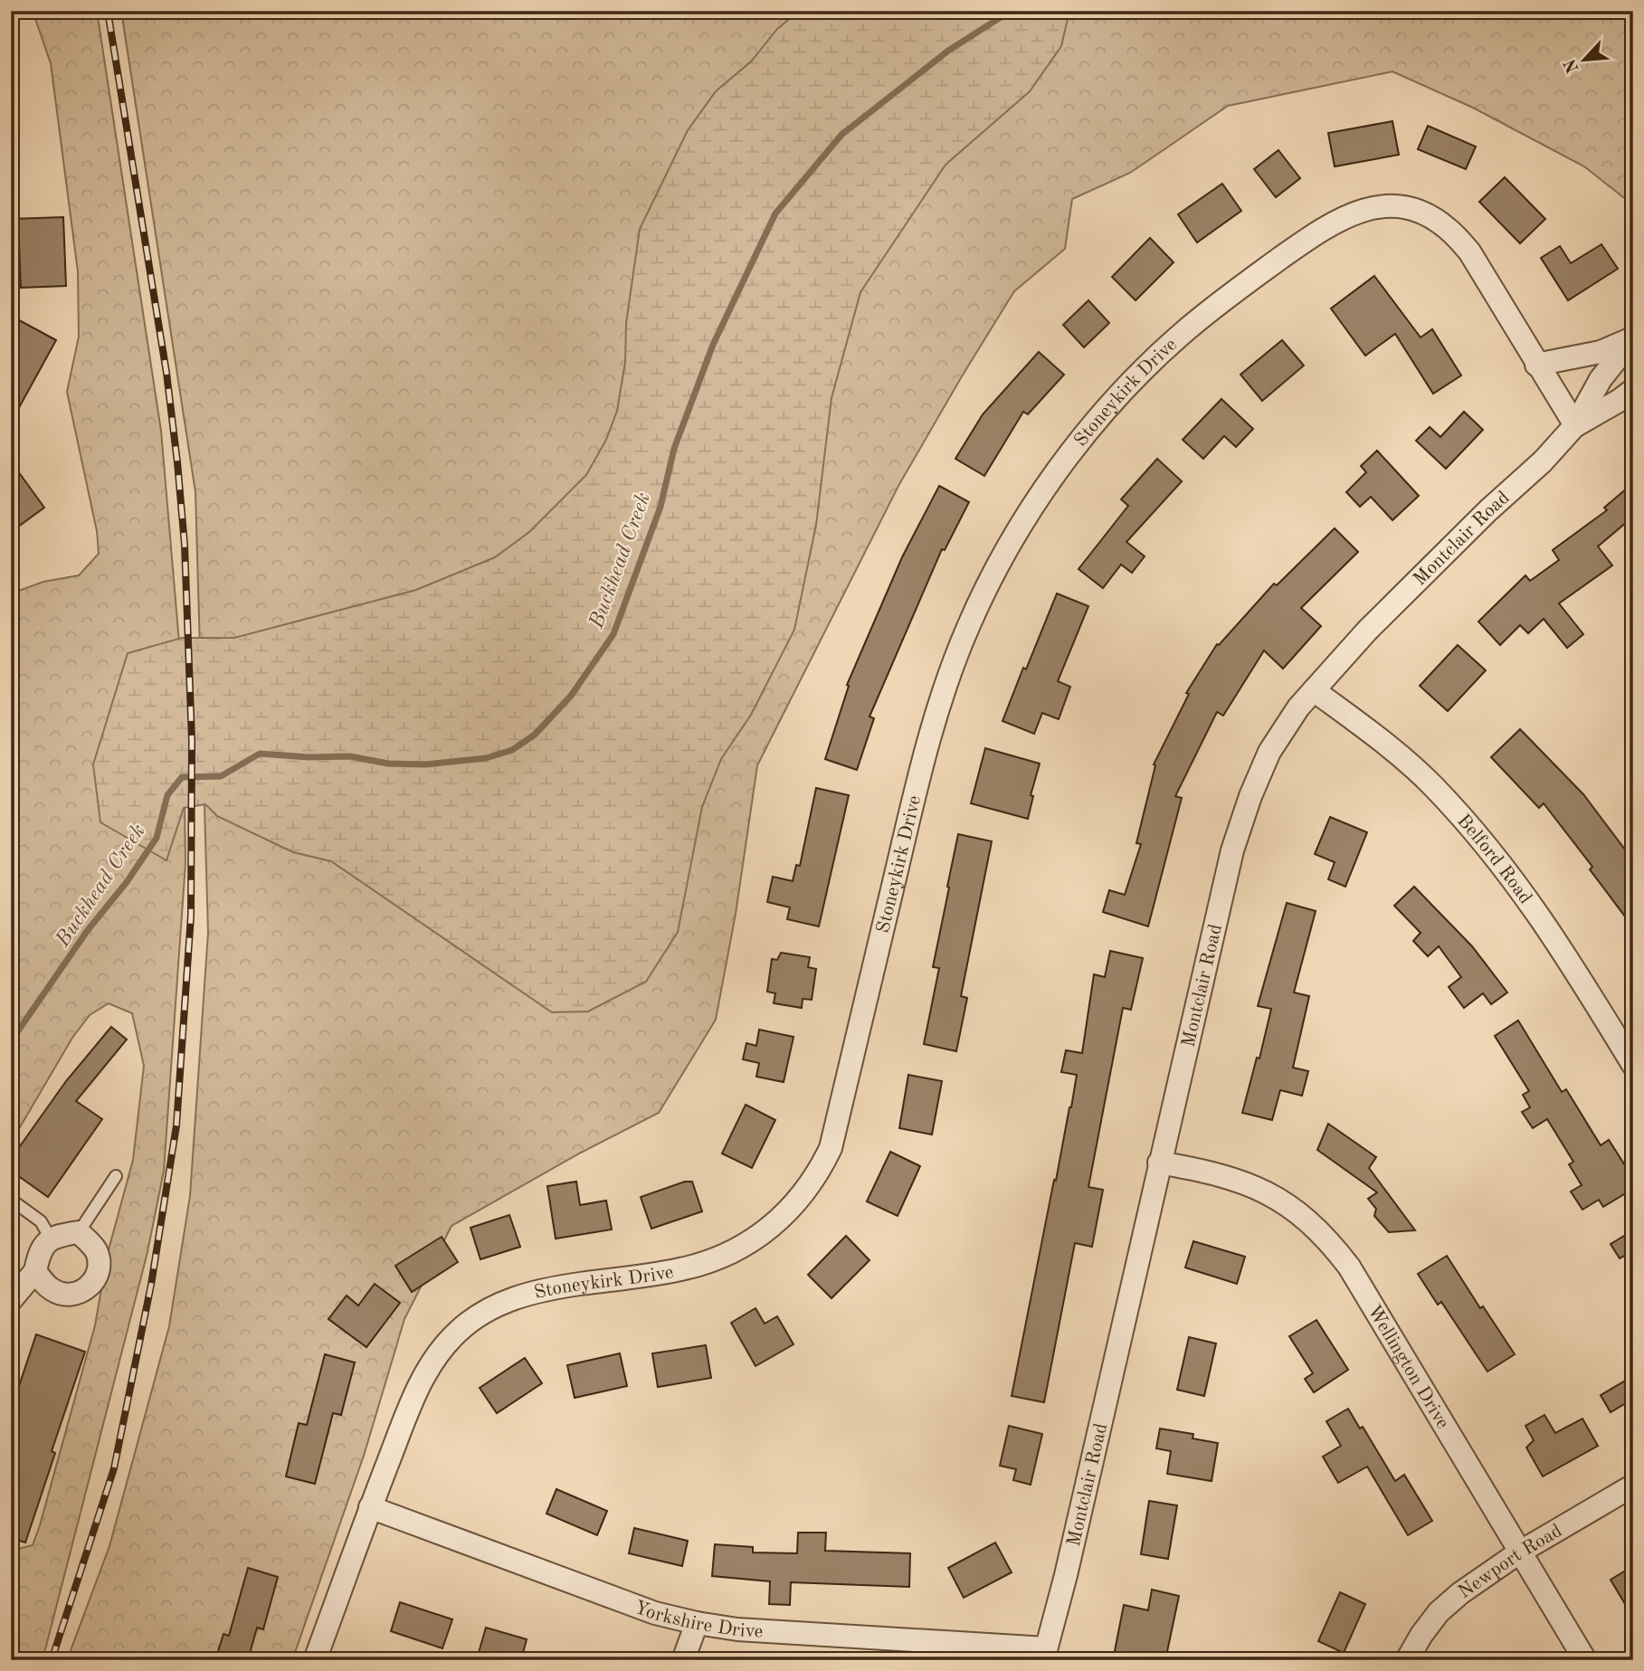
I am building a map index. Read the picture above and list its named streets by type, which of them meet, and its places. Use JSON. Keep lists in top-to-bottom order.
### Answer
{
  "streets": {
    "street": [
      "Stoneykirk Drive",
      "Montclair Road",
      "Belford Road",
      "Wellington Drive",
      "Newport Road",
      "Yorkshire Drive"
    ]
  },
  "crossings": [
    ["Stoneykirk Drive", "Montclair Road"],
    ["Stoneykirk Drive", "Yorkshire Drive"],
    ["Montclair Road", "Belford Road"],
    ["Montclair Road", "Wellington Drive"],
    ["Montclair Road", "Yorkshire Drive"],
    ["Wellington Drive", "Newport Road"]
  ],
  "water": ["Buckhead Creek"],
  "north": "bottom left"
}
